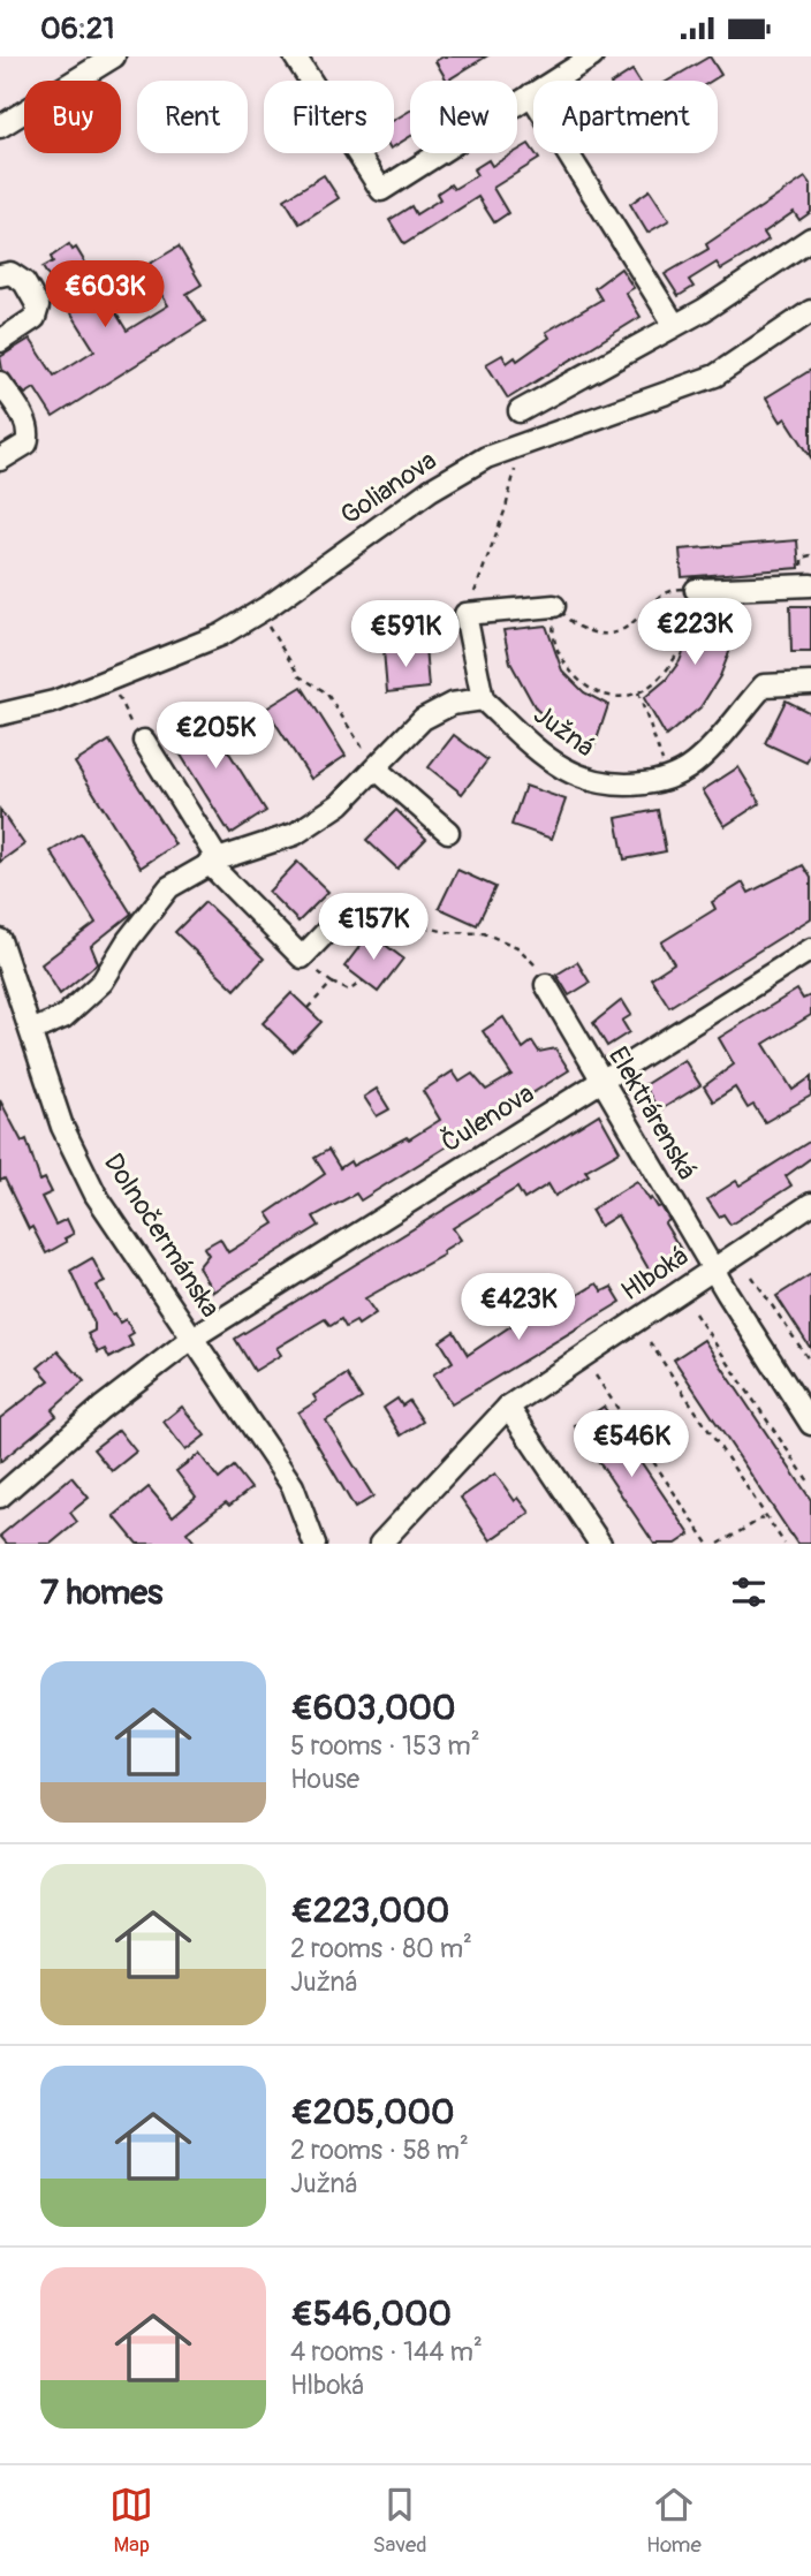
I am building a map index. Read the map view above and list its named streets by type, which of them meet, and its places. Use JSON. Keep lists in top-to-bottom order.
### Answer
{
  "streets": {
    "street": [
      "Golianova",
      "Južná",
      "Elektrárenská",
      "Čulenova",
      "Dolnočermánska",
      "Hlboká"
    ]
  },
  "crossings": [
    ["Elektrárenská", "Čulenova"],
    ["Elektrárenská", "Hlboká"],
    ["Čulenova", "Dolnočermánska"]
  ],
  "page": {
    "status": "06:21",
    "chip": [
      "Buy",
      "Rent",
      "Filters",
      "New",
      "Apartment"
    ],
    "price": [
      "€603K",
      "€223K",
      "€591K",
      "€205K",
      "€157K",
      "€423K",
      "€546K"
    ],
    "heading": "7 homes",
    "list": [
      {
        "name": "€603,000",
        "note": "5 rooms · 153 m² · House"
      },
      {
        "name": "€223,000",
        "note": "2 rooms · 80 m² · Južná"
      },
      {
        "name": "€205,000",
        "note": "2 rooms · 58 m² · Južná"
      },
      {
        "name": "€546,000",
        "note": "4 rooms · 144 m² · Hlboká"
      }
    ],
    "tabs": ["Map", "Saved", "Home"]
  }
}
